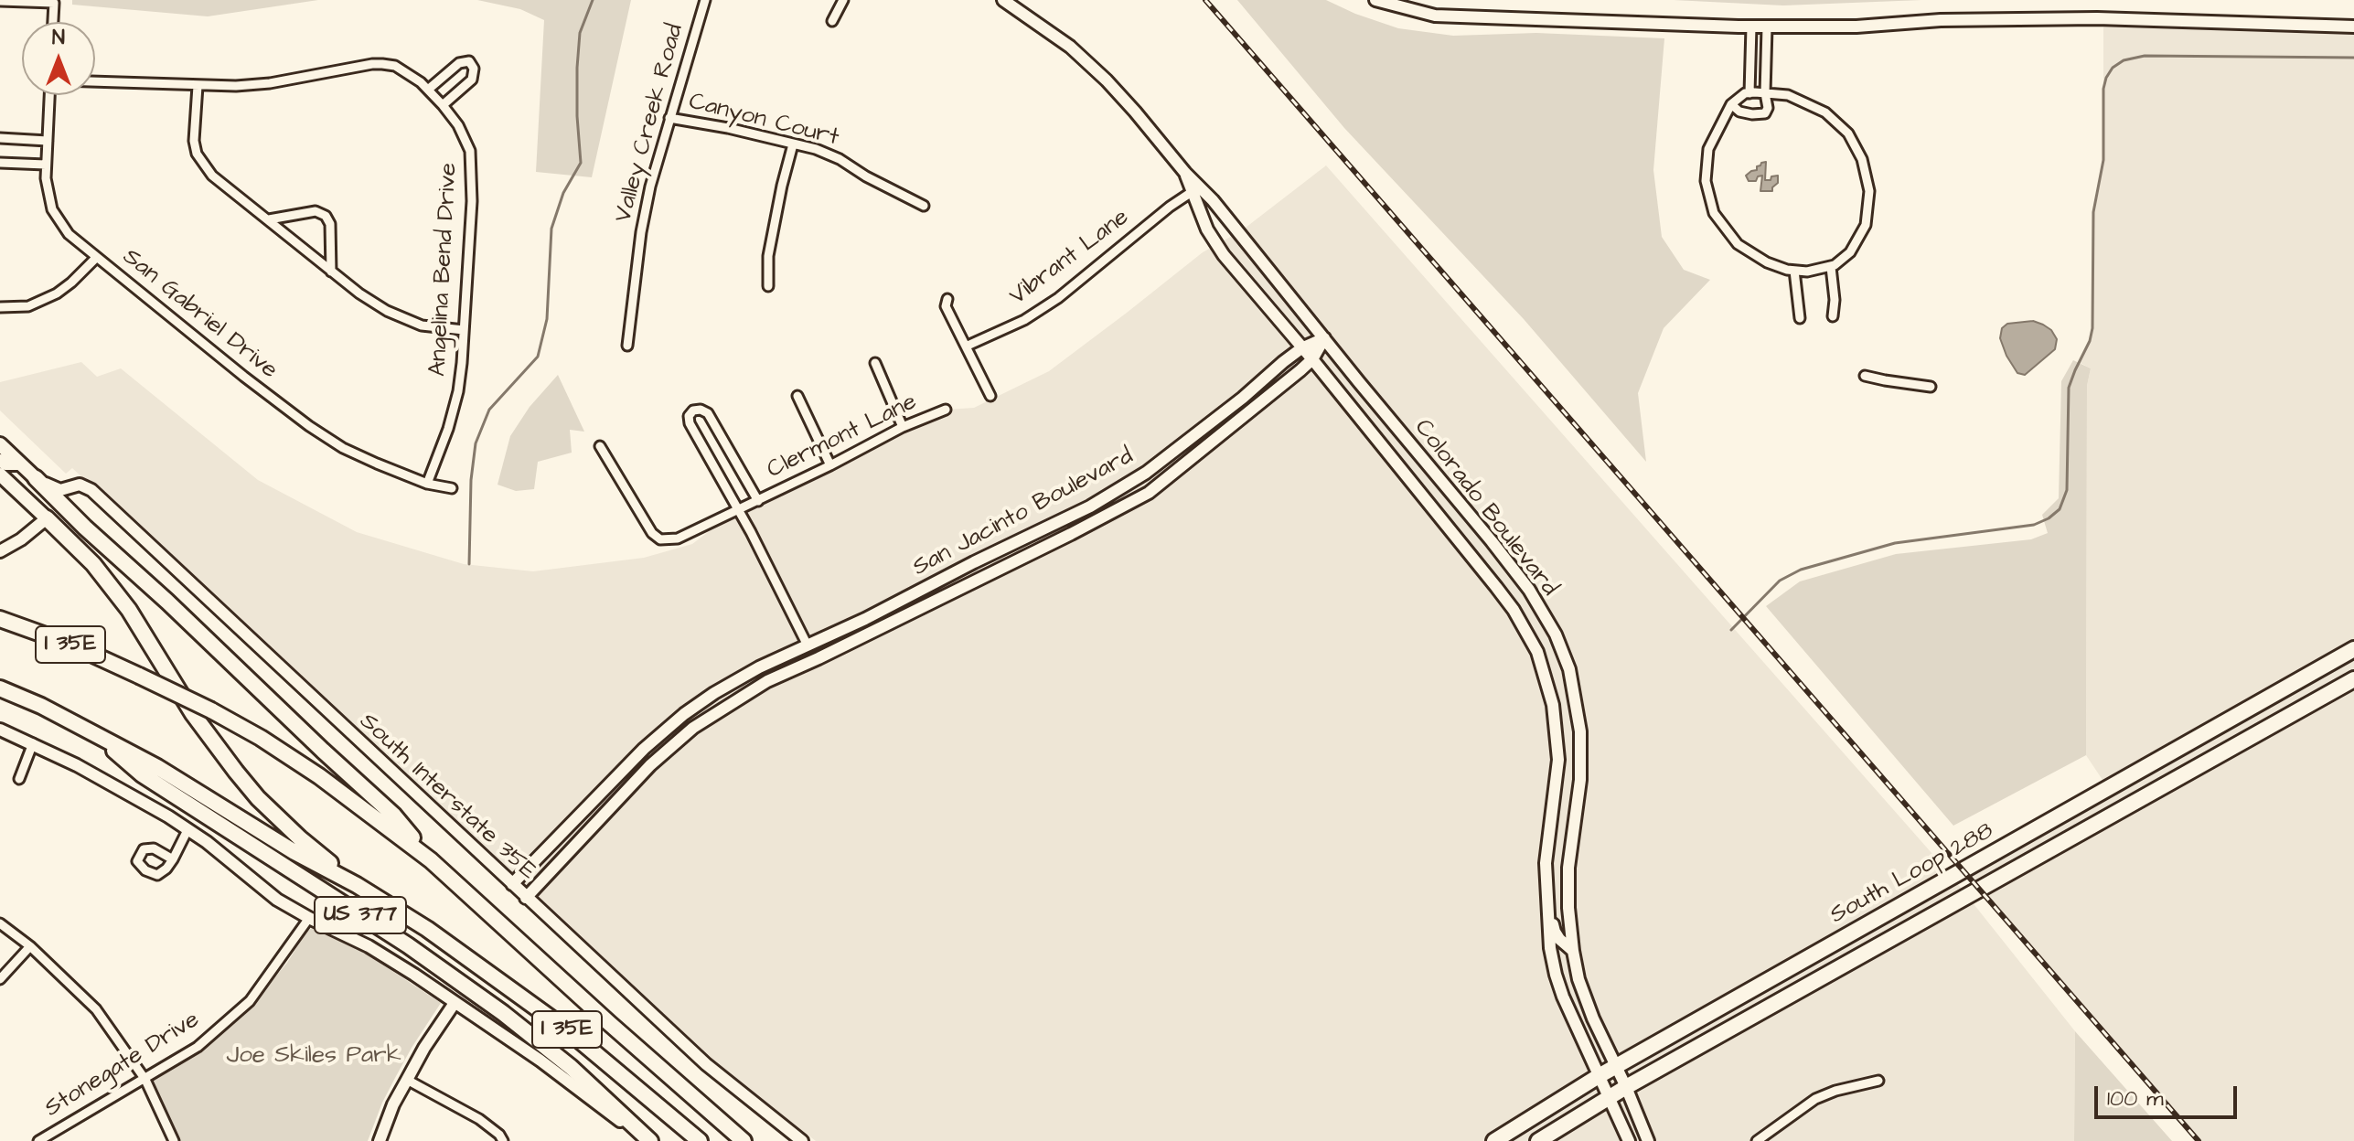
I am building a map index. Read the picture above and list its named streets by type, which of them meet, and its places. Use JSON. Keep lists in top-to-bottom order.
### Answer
{
  "streets": {
    "highway": ["I 35E", "South Loop 288", "US 377"],
    "main road": ["Colorado Boulevard", "San Jacinto Boulevard", "South Interstate 35E"],
    "street": [
      "Canyon Court",
      "Valley Creek Road",
      "Vibrant Lane",
      "Angelina Bend Drive",
      "San Gabriel Drive",
      "Clermont Lane",
      "Stonegate Drive"
    ]
  },
  "crossings": [
    ["Canyon Court", "Valley Creek Road"],
    ["Vibrant Lane", "Colorado Boulevard"],
    ["Angelina Bend Drive", "San Gabriel Drive"],
    ["Colorado Boulevard", "San Jacinto Boulevard"],
    ["Colorado Boulevard", "South Loop 288"],
    ["San Jacinto Boulevard", "South Interstate 35E"],
    ["I 35E", "US 377"]
  ],
  "parks": ["Joe Skiles Park"],
  "scale_bar": "100 m",
  "north": "top"
}
